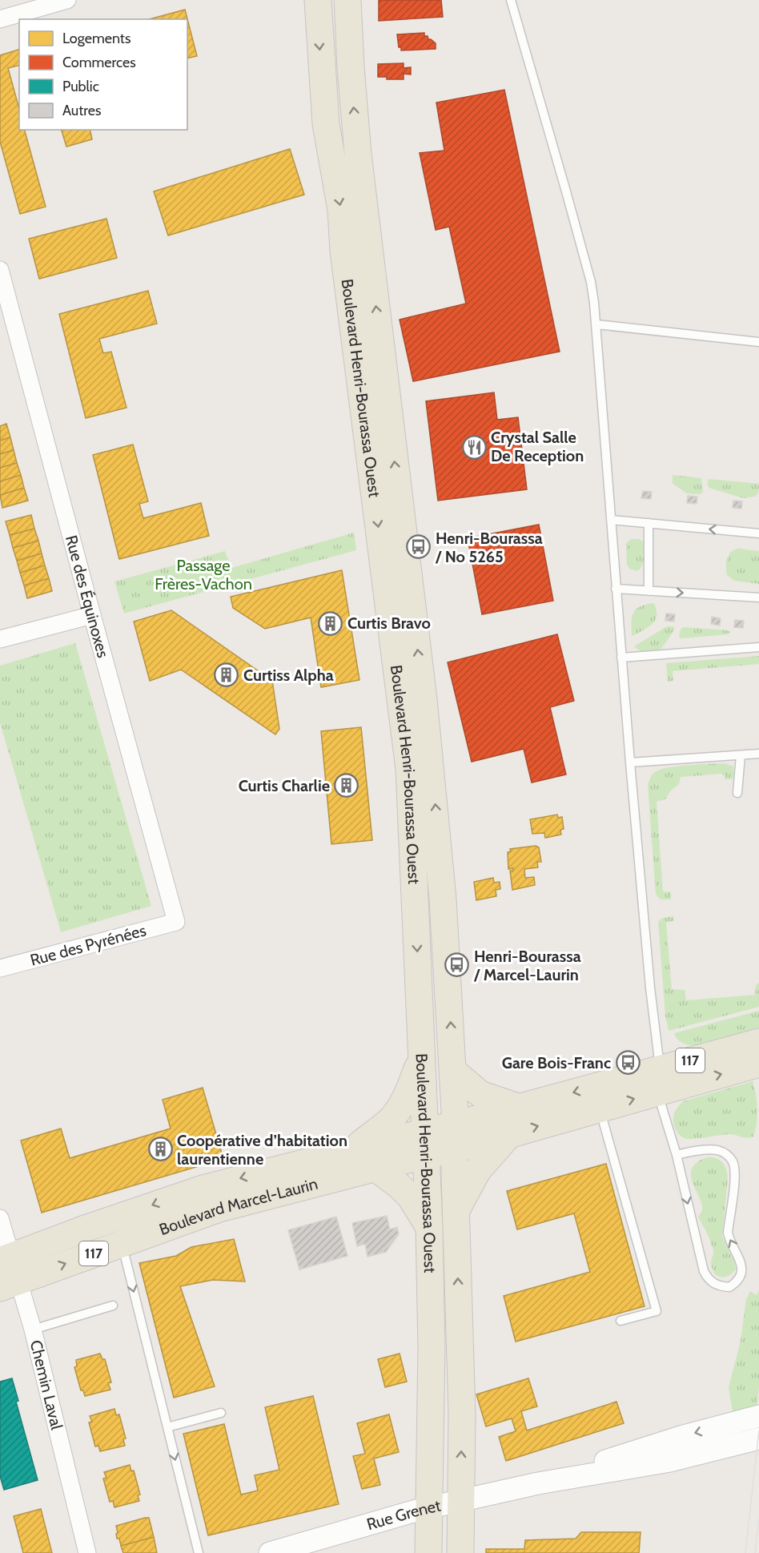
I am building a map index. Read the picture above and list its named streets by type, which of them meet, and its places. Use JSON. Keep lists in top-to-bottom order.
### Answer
{
  "streets": {
    "main road": ["Boulevard Henri-Bourassa Ouest", "117", "Boulevard Marcel-Laurin"],
    "street": [
      "Rue des Équinoxes",
      "Rue des Pyrénées",
      "Chemin Laval",
      "Rue Grenet"
    ]
  },
  "crossings": [
    ["Boulevard Henri-Bourassa Ouest", "Boulevard Marcel-Laurin"],
    ["Boulevard Henri-Bourassa Ouest", "Rue Grenet"],
    ["Rue des Équinoxes", "Rue des Pyrénées"],
    ["Boulevard Marcel-Laurin", "Chemin Laval"]
  ],
  "parks": ["Passage Frères-Vachon"],
  "places": {
    "restaurant": ["Crystal Salle De Reception"],
    "bus stop": ["Henri-Bourassa / No 5265", "Henri-Bourassa / Marcel-Laurin", "Gare Bois-Franc"],
    "building": [
      "Curtis Bravo",
      "Curtiss Alpha",
      "Curtis Charlie",
      "Coopérative d’habitation laurentienne"
    ]
  },
  "legend": [
    "Logements",
    "Commerces",
    "Public",
    "Autres"
  ]
}
